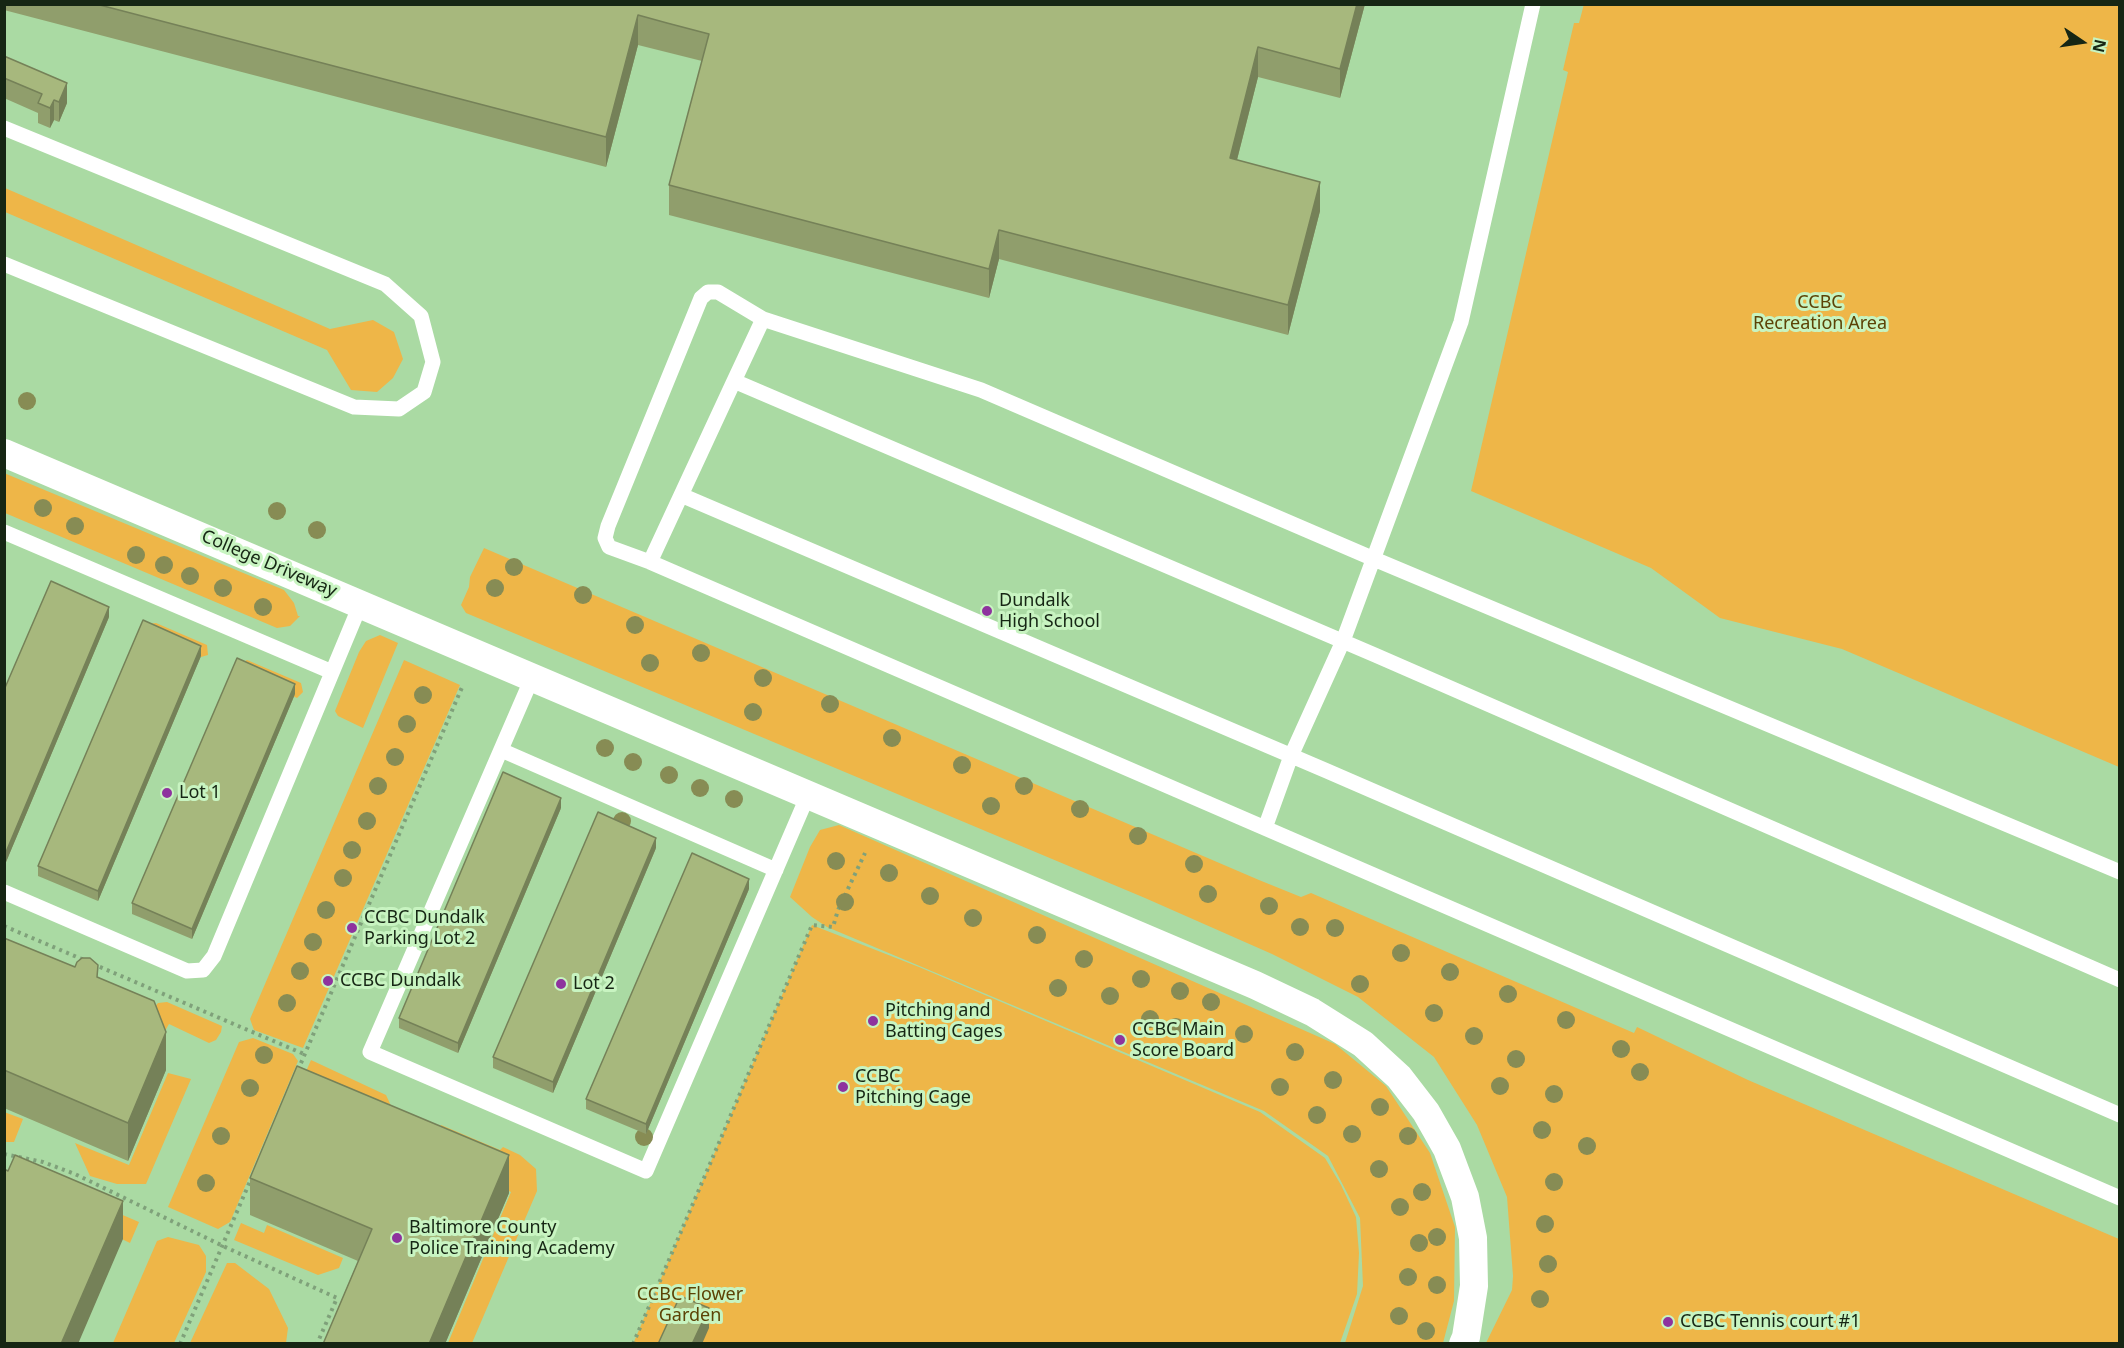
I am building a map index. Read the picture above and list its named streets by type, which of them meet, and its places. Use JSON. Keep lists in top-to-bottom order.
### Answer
{
  "streets": {
    "street": ["College Driveway"]
  },
  "parks": ["CCBC Recreation Area", "CCBC Flower Garden"],
  "places": [
    "Dundalk High School",
    "Lot 1",
    "CCBC Dundalk Parking Lot 2",
    "CCBC Dundalk",
    "Lot 2",
    "Pitching and Batting Cages",
    "CCBC Main Score Board",
    "CCBC Pitching Cage",
    "Baltimore County Police Training Academy",
    "CCBC Tennis court #1"
  ],
  "north": "right"
}
